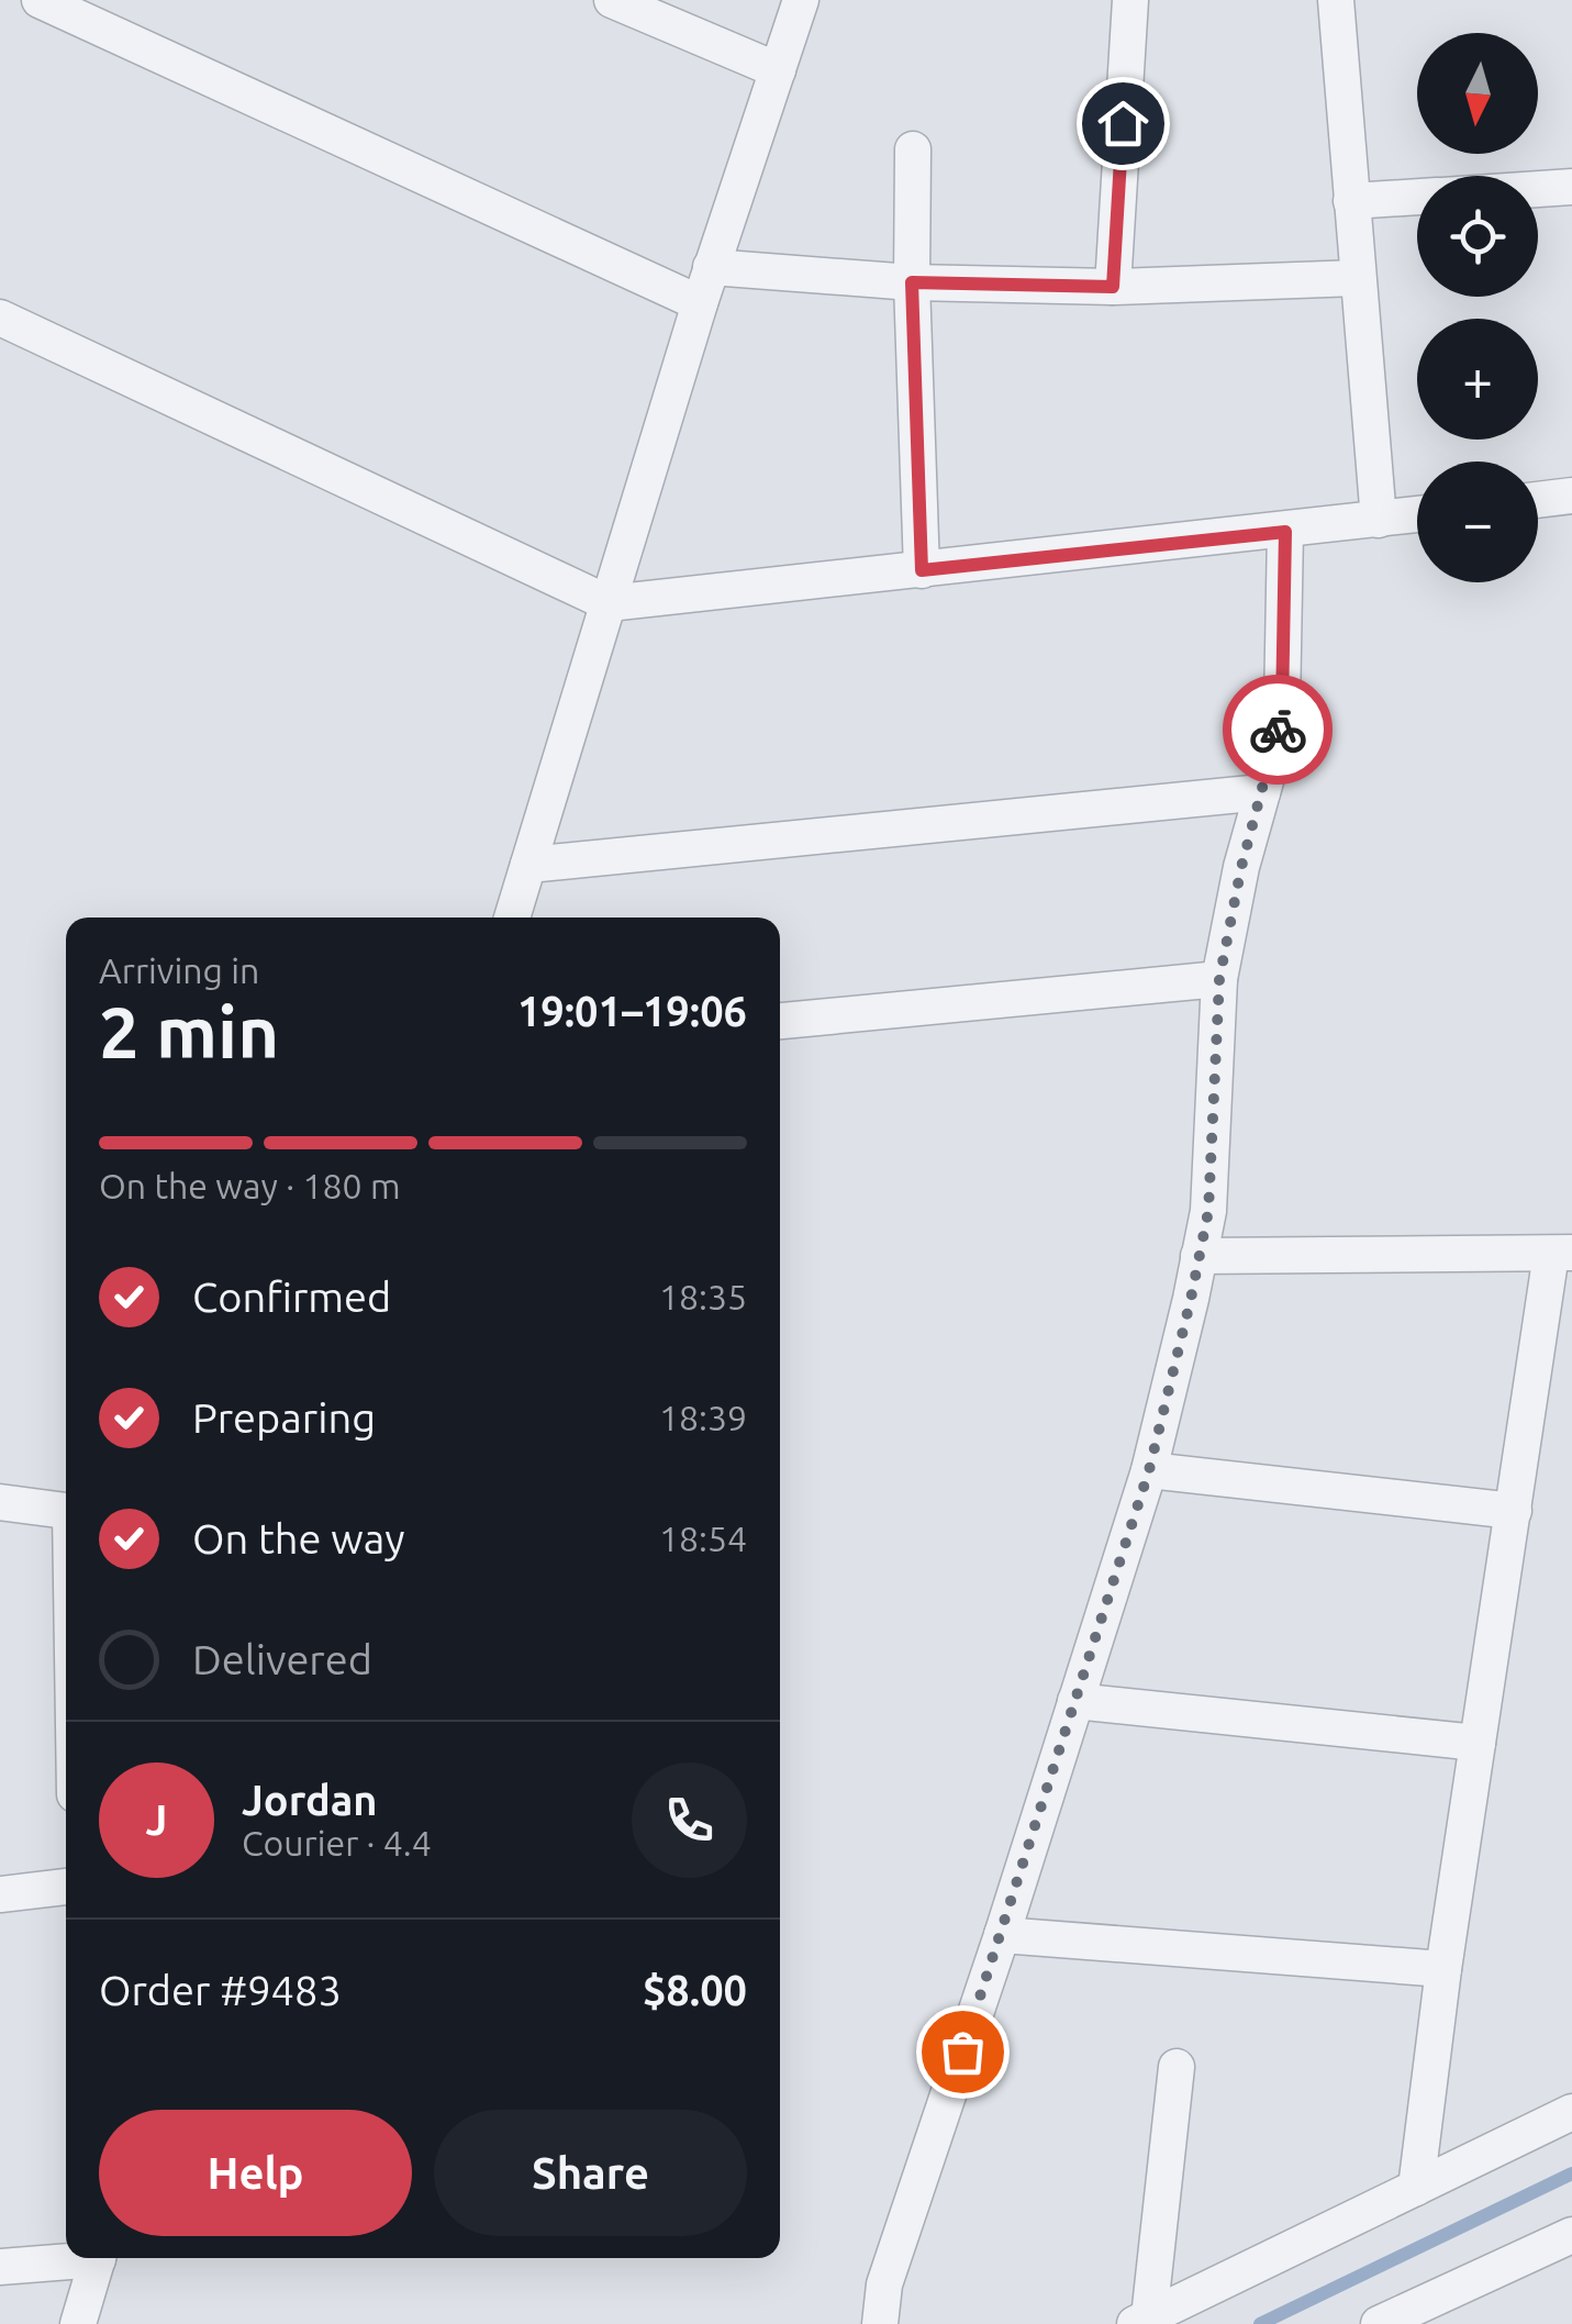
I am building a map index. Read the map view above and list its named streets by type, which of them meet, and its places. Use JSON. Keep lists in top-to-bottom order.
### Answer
{
  "north": "bottom",
  "page": {
    "map_buttons": ["+", "−"],
    "heading": ["2 min", "Arriving in", "19:01–19:06"],
    "panel": [
      "Jordan",
      "Courier · 4.4",
      "Order #9483",
      "$8.00"
    ],
    "bar": "On the way · 180 m",
    "list": [
      ["Confirmed", "18:35"],
      ["Preparing", "18:39"],
      ["On the way", "18:54"],
      "Delivered"
    ],
    "round": "J",
    "buttons": ["Help", "Share"]
  }
}
